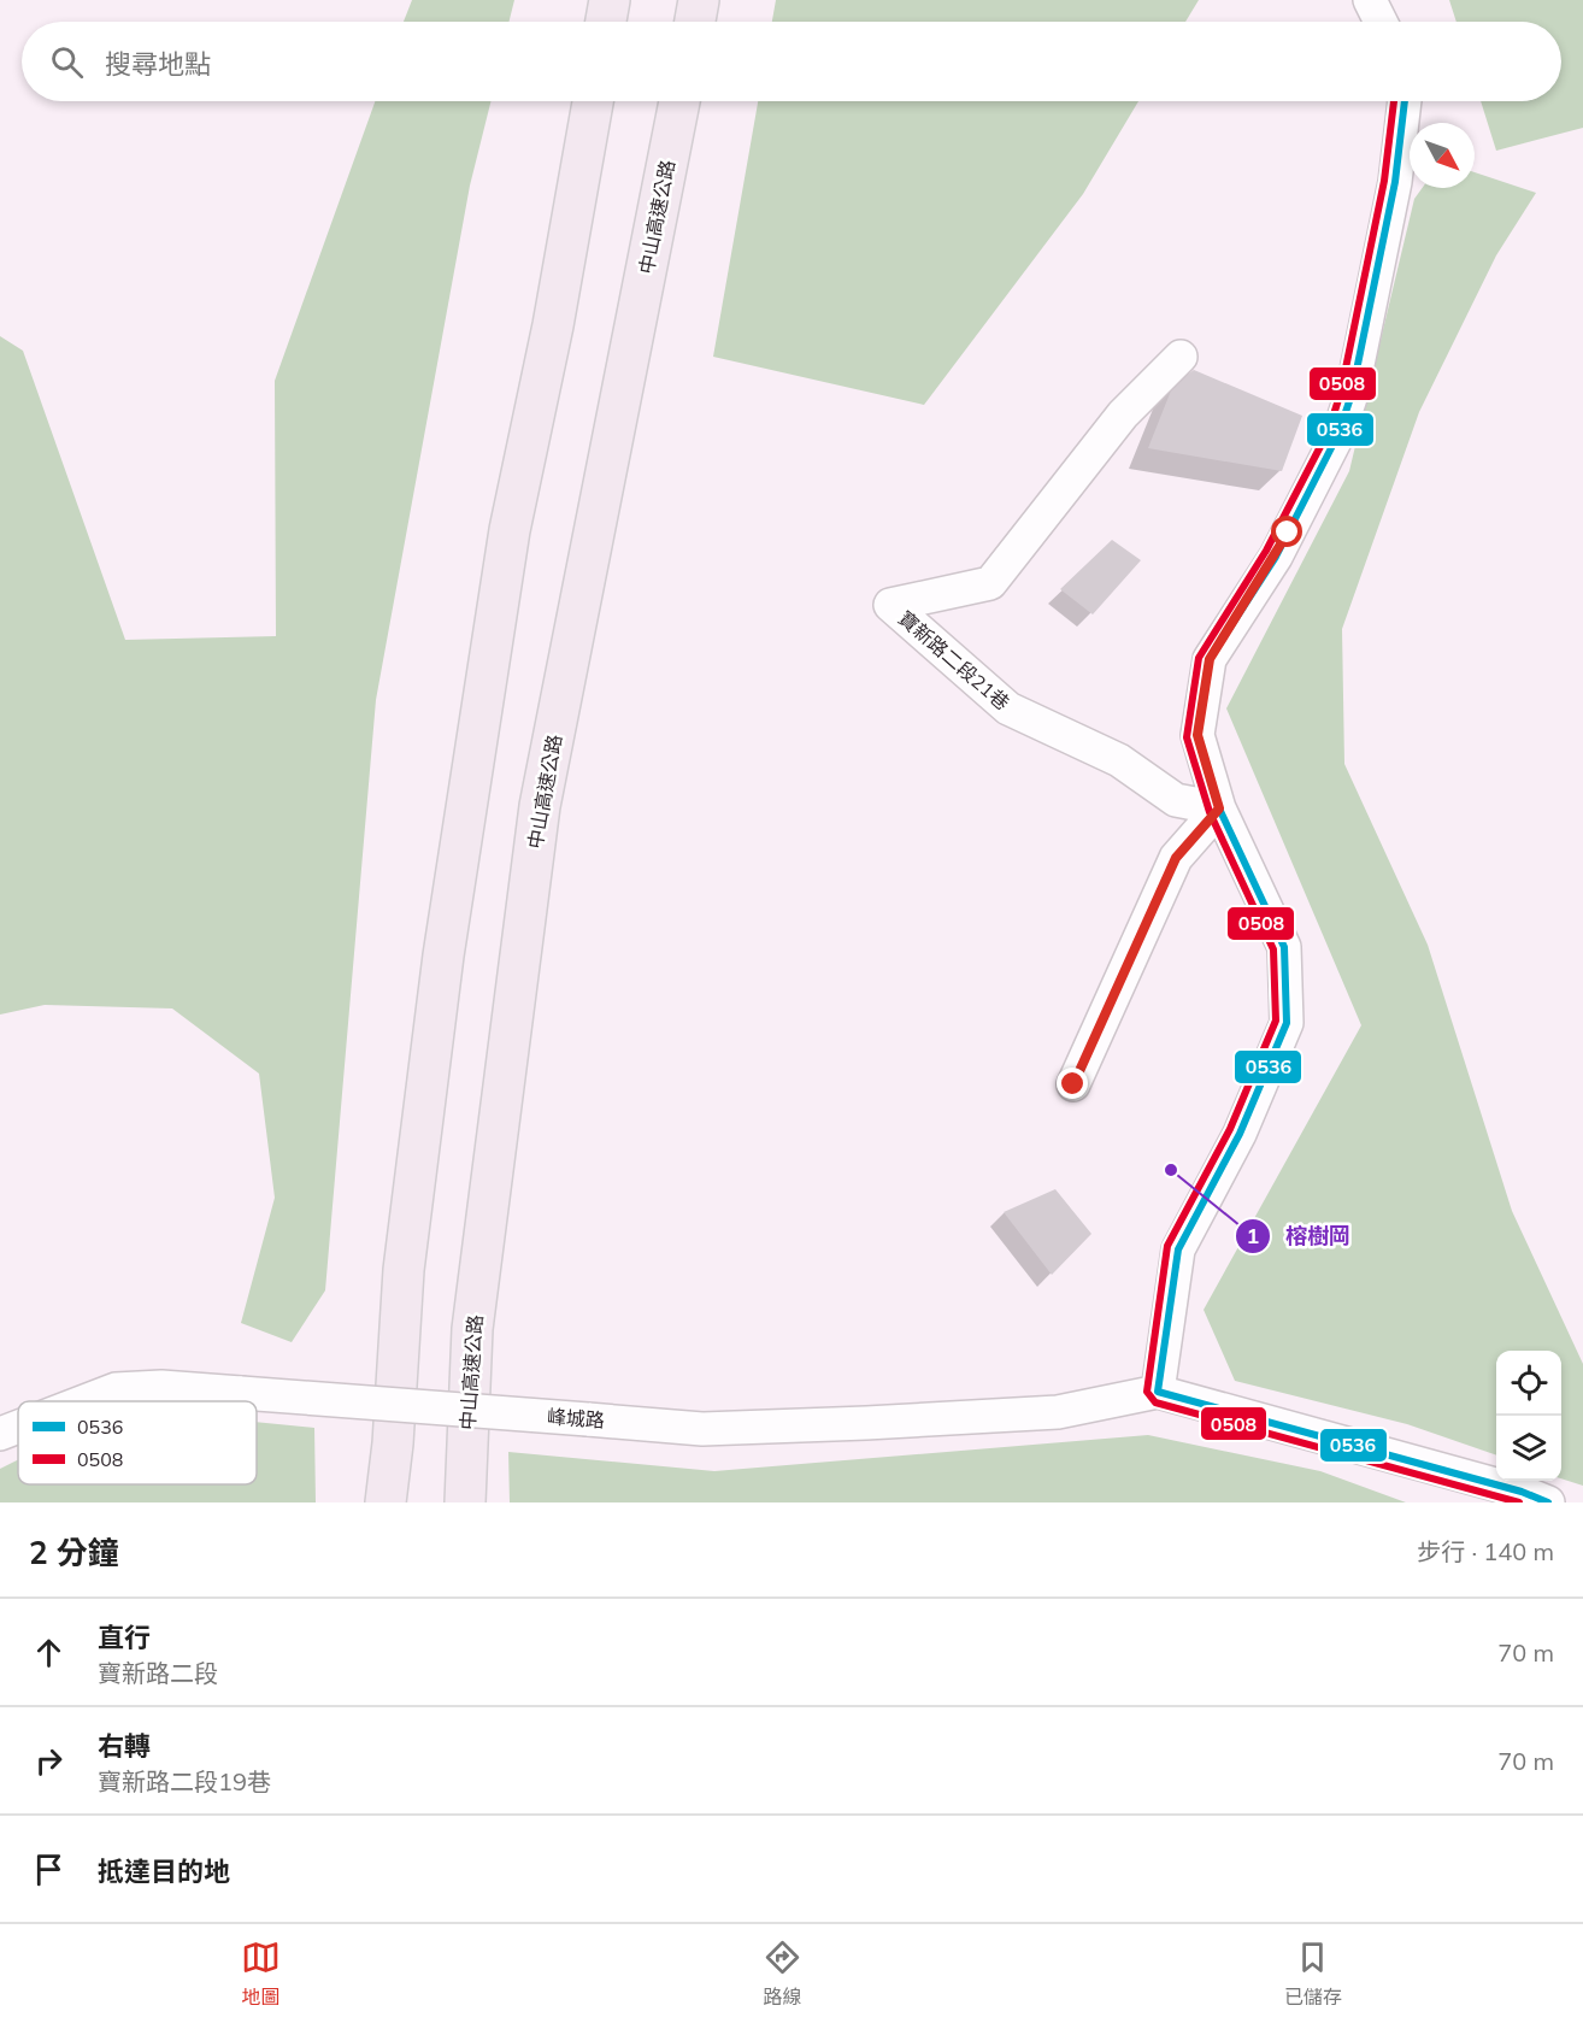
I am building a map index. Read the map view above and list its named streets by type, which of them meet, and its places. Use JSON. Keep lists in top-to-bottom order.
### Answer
{
  "streets": {
    "highway": ["中山高速公路"],
    "street": ["寶新路二段21巷", "峰城路"]
  },
  "places": ["榕樹岡"],
  "lines": ["transit line 0536", "transit line 0508"],
  "legend": ["0536", "0508"],
  "north": "bottom right",
  "page": {
    "search": "搜尋地點",
    "heading": ["2 分鐘", "步行 · 140 m"],
    "list": [
      ["直行", "寶新路二段", "70 m"],
      ["右轉", "寶新路二段19巷", "70 m"],
      "抵達目的地"
    ],
    "nav": ["地圖", "路線", "已儲存"]
  }
}
